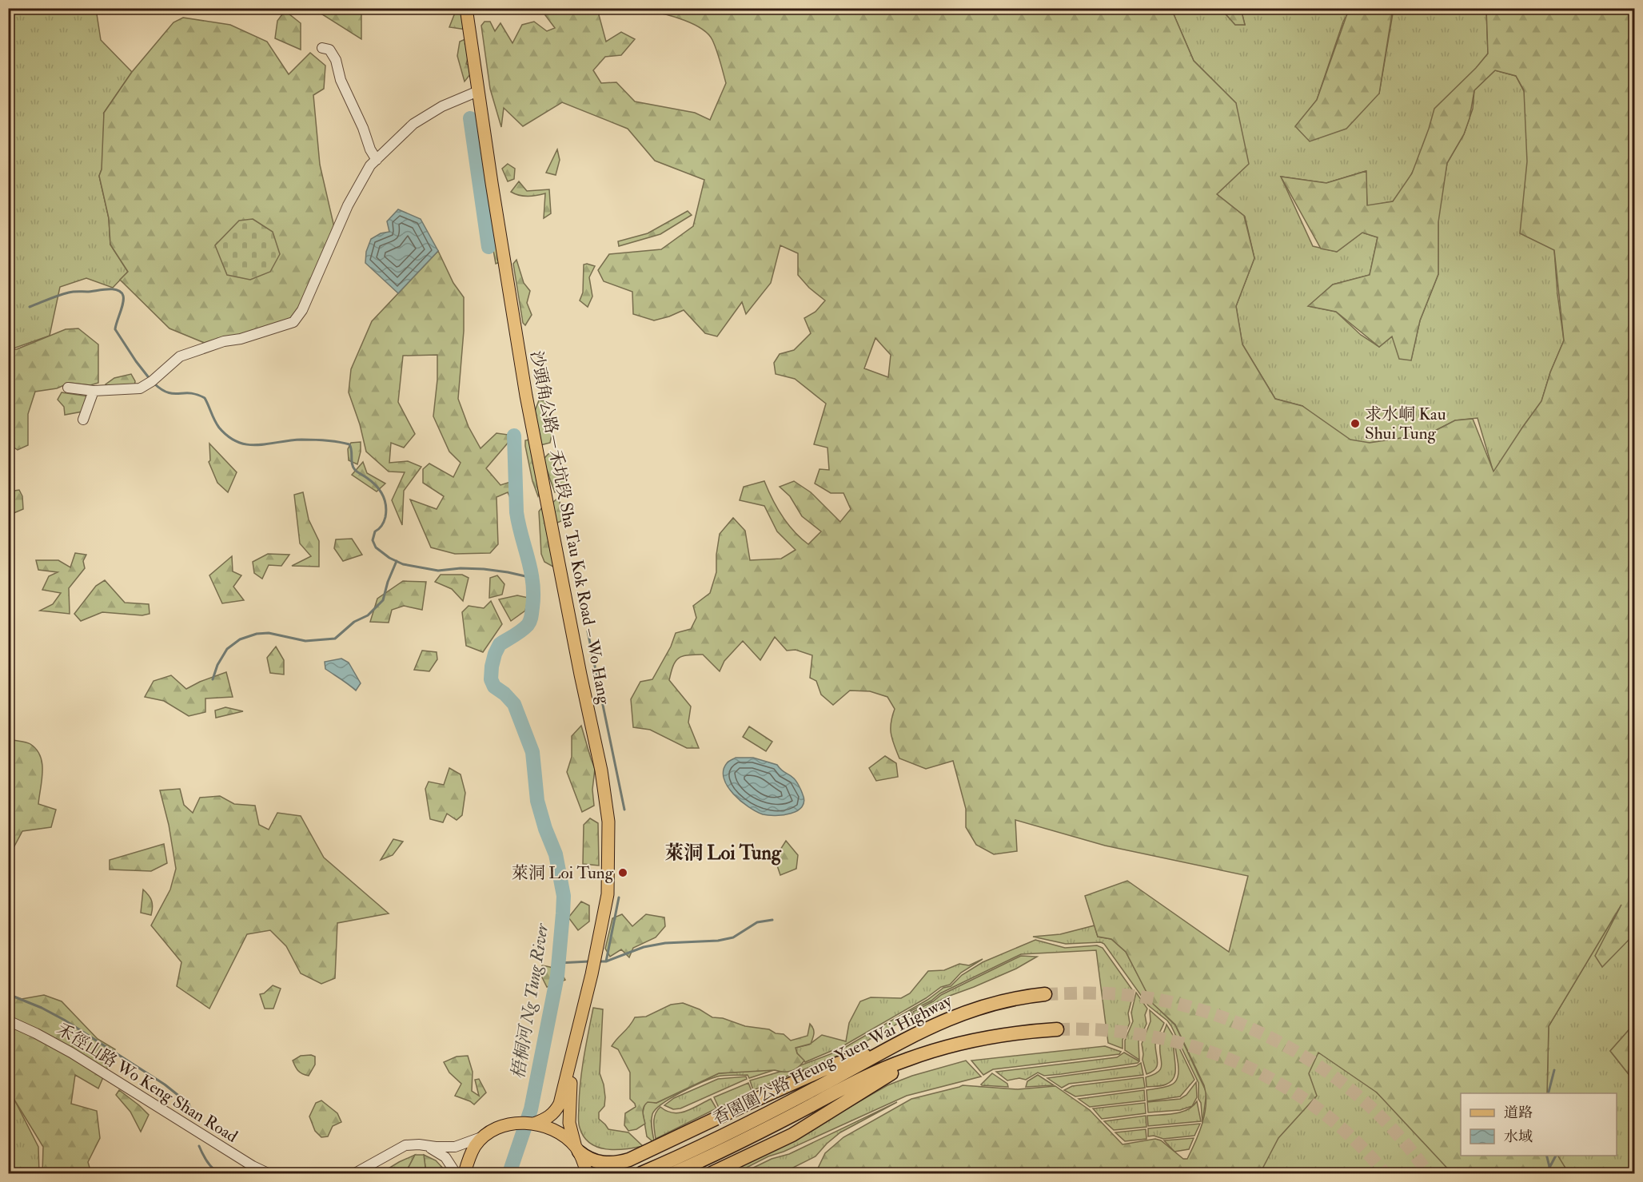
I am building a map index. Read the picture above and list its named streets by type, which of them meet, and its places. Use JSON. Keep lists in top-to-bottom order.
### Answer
{
  "streets": {
    "highway": ["香園圍公路 Heung Yuen Wai Highway"],
    "main road": ["沙頭角公路－禾坑段 Sha Tau Kok Road – Wo Hang"],
    "street": ["禾徑山路 Wo Keng Shan Road"]
  },
  "districts": ["萊洞 Loi Tung"],
  "water": ["梧桐河 Ng Tung River"],
  "places": ["求水峒 Kau Shui Tung", "萊洞 Loi Tung"],
  "legend": ["道路", "水域"]
}
